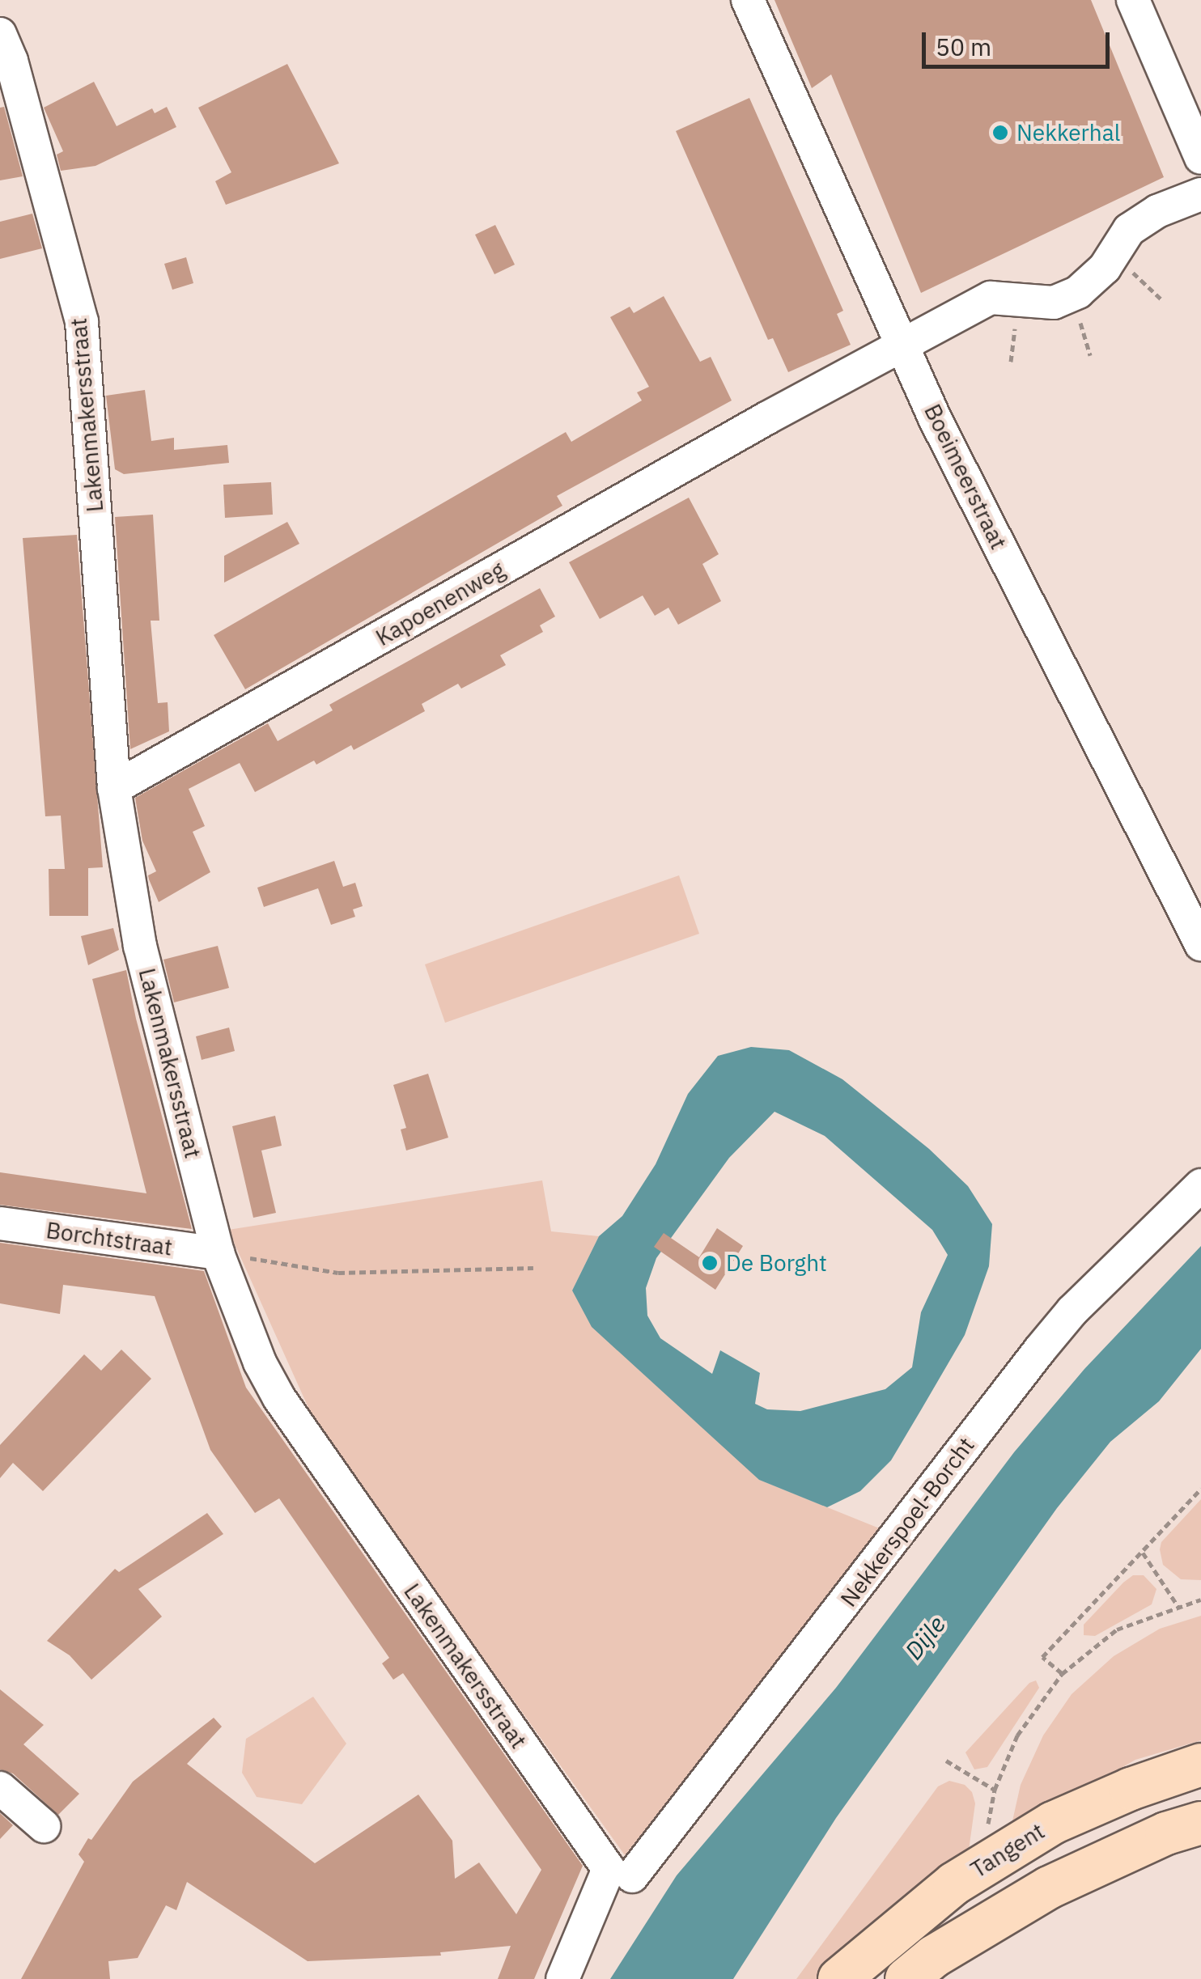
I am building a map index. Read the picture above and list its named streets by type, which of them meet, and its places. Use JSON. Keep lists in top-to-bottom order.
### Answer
{
  "streets": {
    "main road": ["Tangent"],
    "street": [
      "Lakenmakersstraat",
      "Boeimeerstraat",
      "Kapoenenweg",
      "Borchtstraat",
      "Nekkerspoel-Borcht"
    ]
  },
  "crossings": [
    ["Lakenmakersstraat", "Kapoenenweg"],
    ["Lakenmakersstraat", "Borchtstraat"],
    ["Boeimeerstraat", "Kapoenenweg"]
  ],
  "water": ["Dijle"],
  "places": ["Nekkerhal", "De Borght"],
  "scale_bar": "50 m"
}
